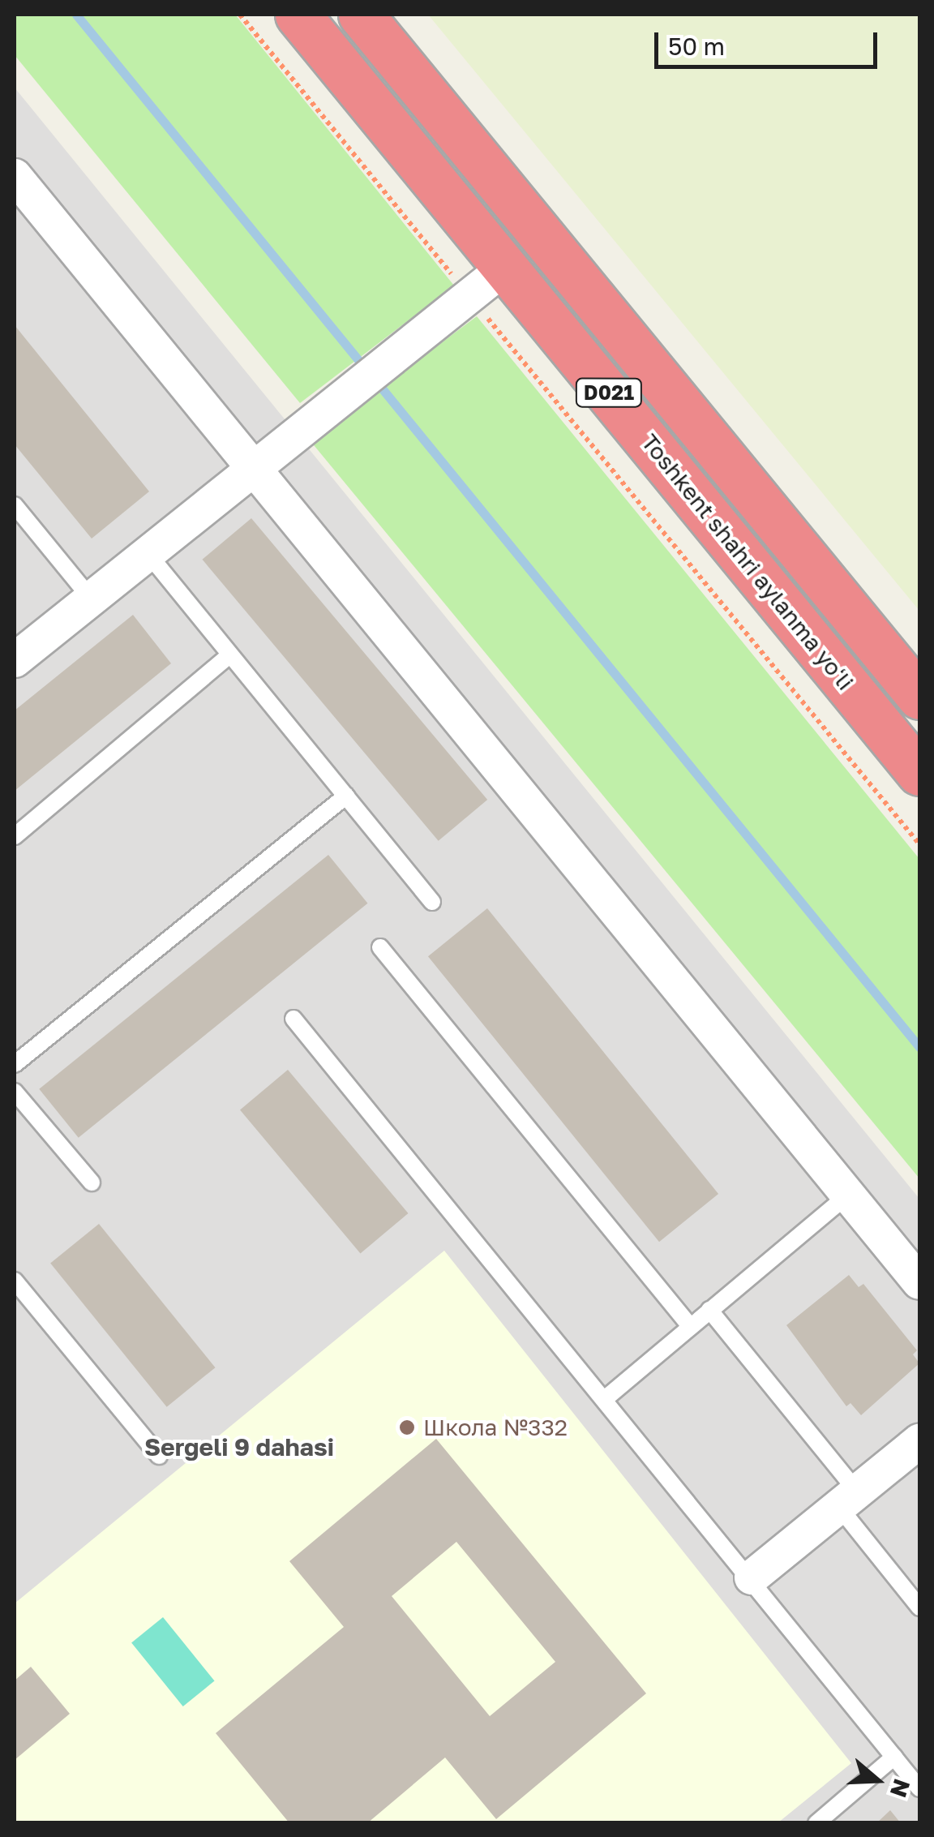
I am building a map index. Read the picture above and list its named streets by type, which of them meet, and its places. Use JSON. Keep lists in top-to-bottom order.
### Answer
{
  "streets": {
    "highway": ["D021", "Toshkent shahri aylanma yoʻli"]
  },
  "districts": ["Sergeli 9 dahasi"],
  "places": ["Школа №332"],
  "scale_bar": "50 m",
  "north": "right"
}
